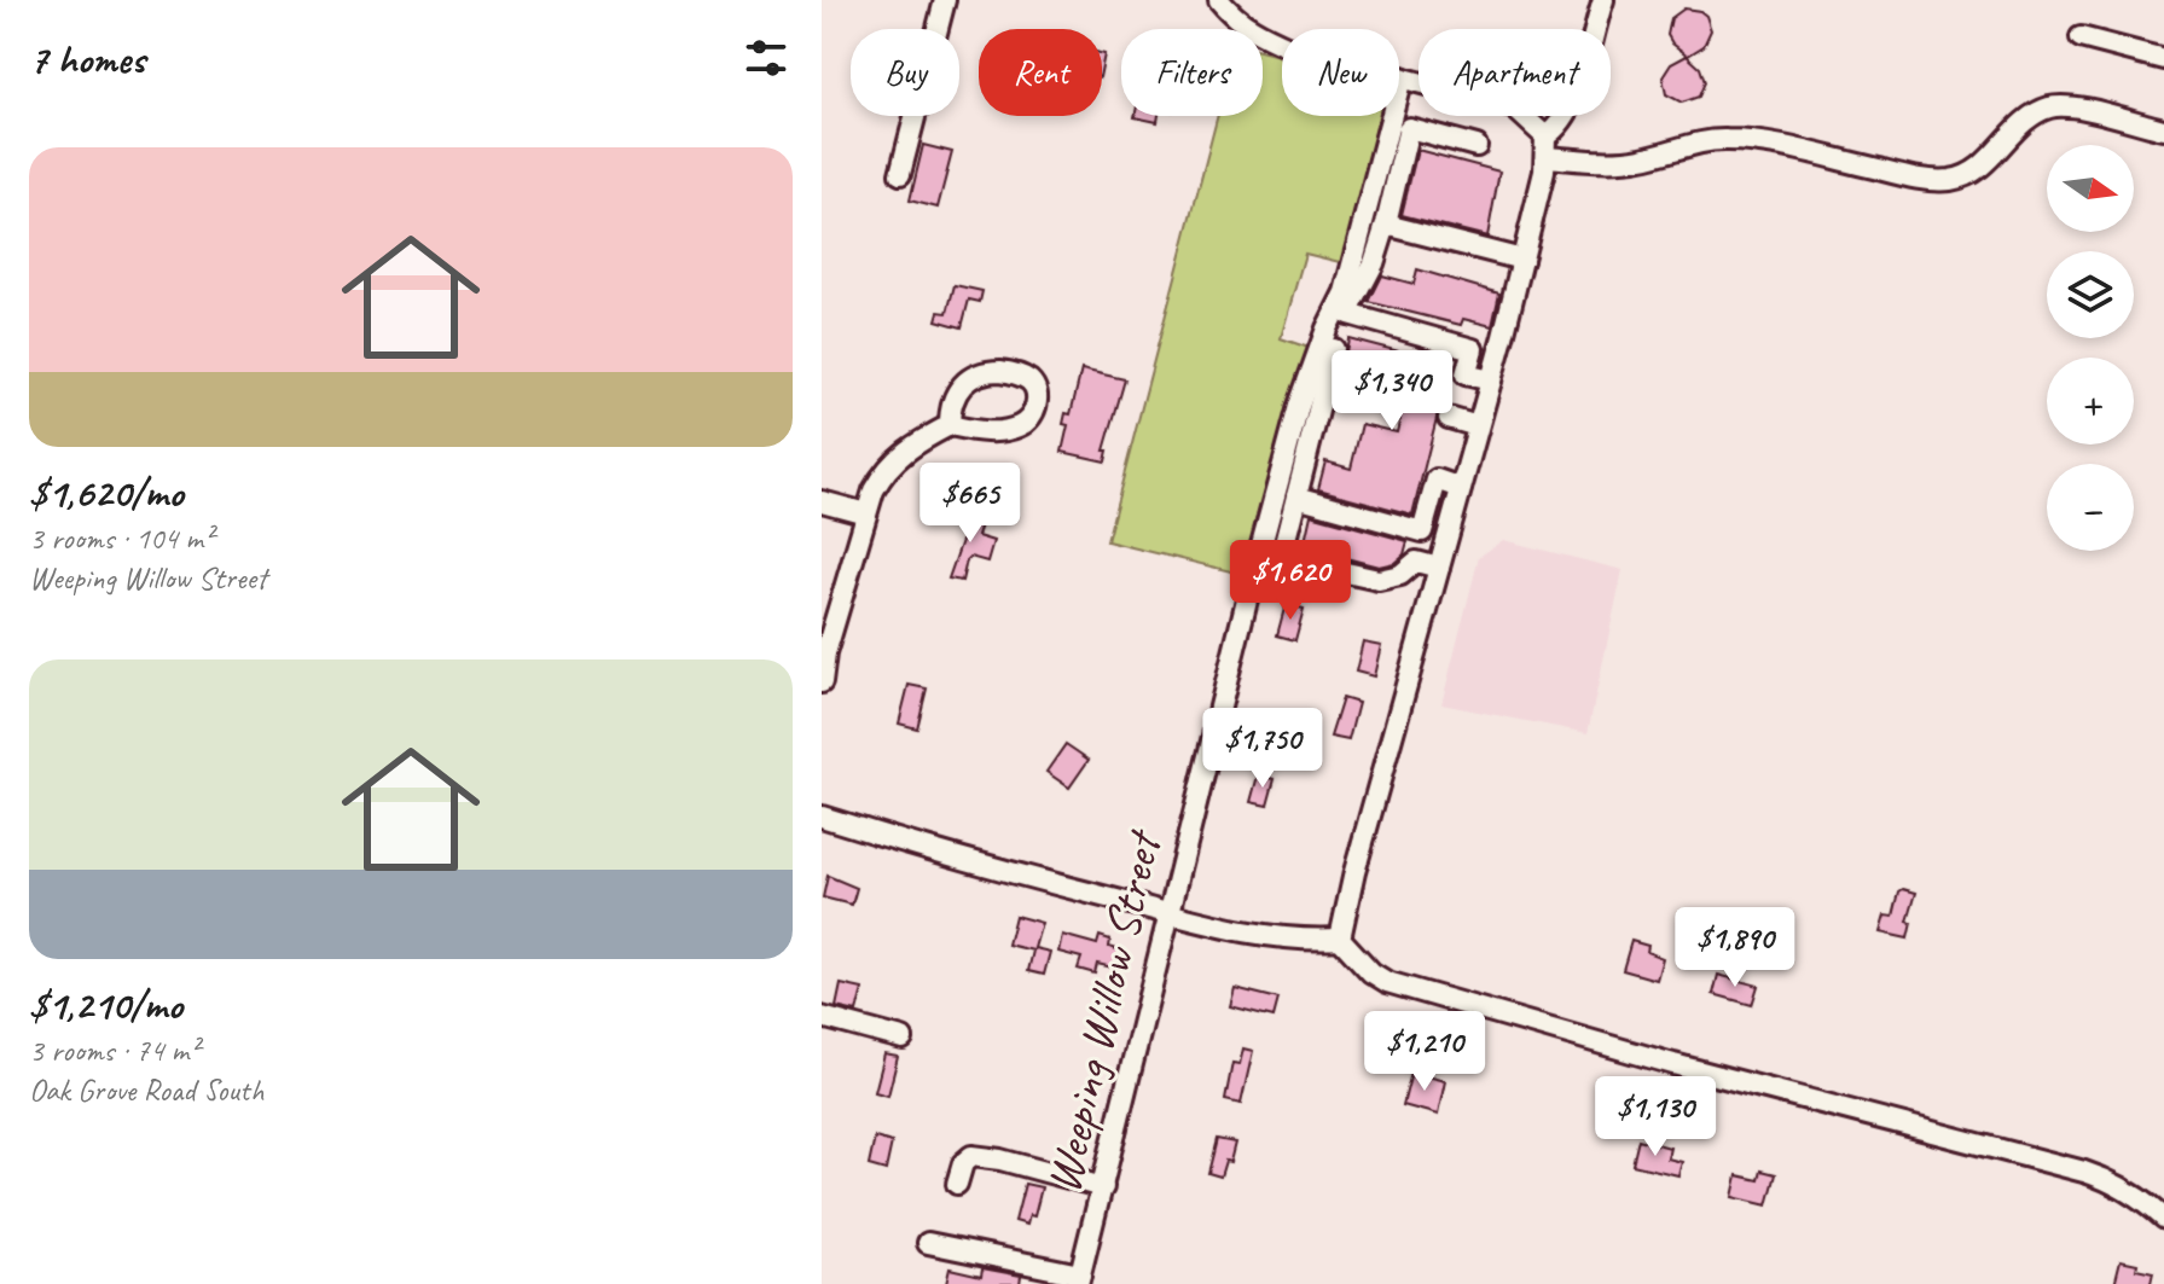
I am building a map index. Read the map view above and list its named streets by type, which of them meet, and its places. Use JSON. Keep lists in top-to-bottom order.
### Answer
{
  "streets": {
    "street": ["Weeping Willow Street"]
  },
  "north": "right",
  "page": {
    "heading": "7 homes",
    "chip": [
      "Buy",
      "Rent",
      "Filters",
      "New",
      "Apartment"
    ],
    "list": [
      {
        "name": "$1,620/mo",
        "note": "3 rooms · 104 m² · Weeping Willow Street"
      },
      {
        "name": "$1,210/mo",
        "note": "3 rooms · 74 m² · Oak Grove Road South"
      }
    ],
    "map_buttons": ["+", "−"],
    "price": [
      "$1,340",
      "$665",
      "$1,620",
      "$1,750",
      "$1,890",
      "$1,210",
      "$1,130"
    ]
  }
}
